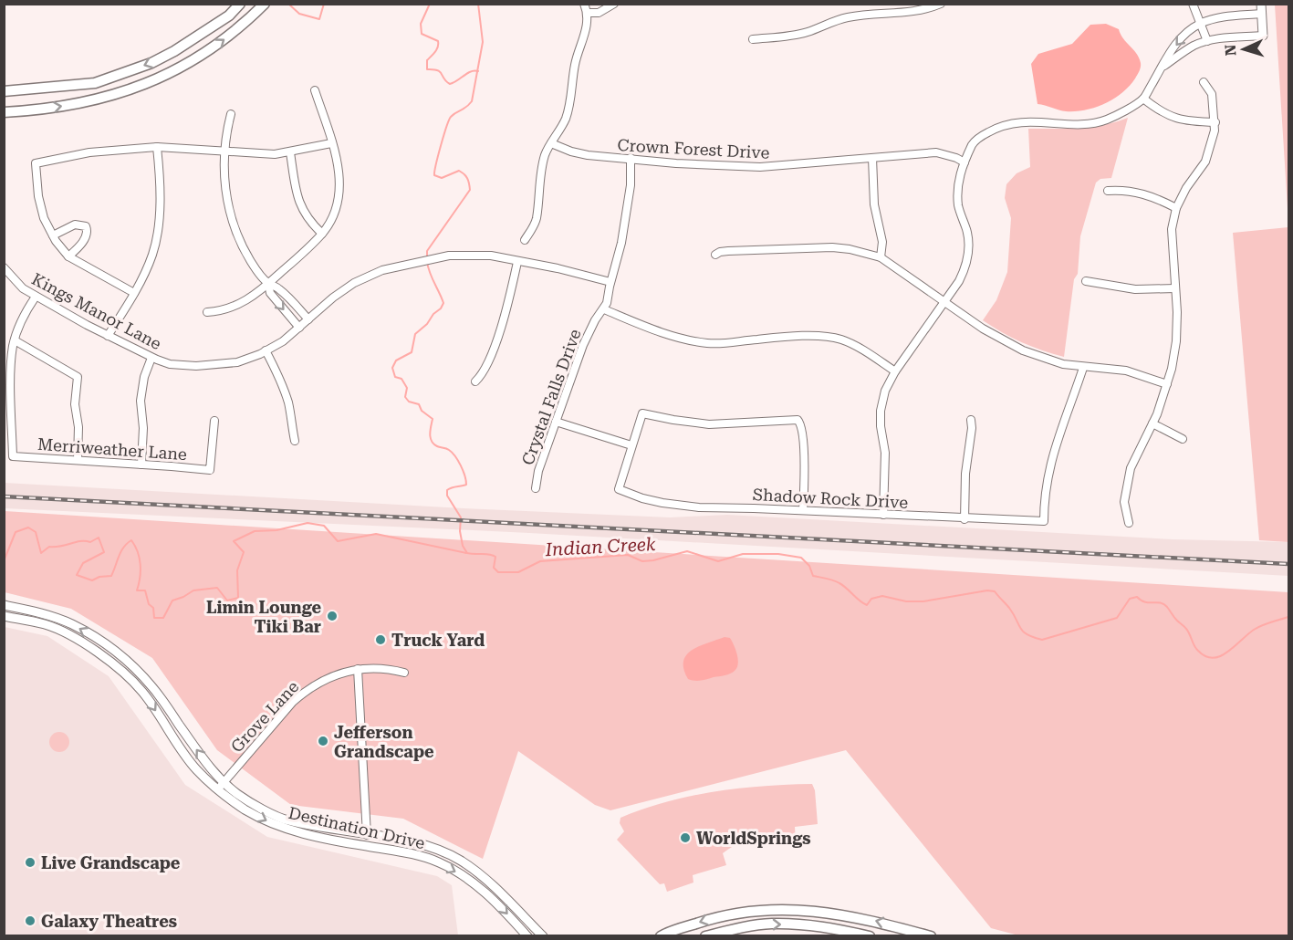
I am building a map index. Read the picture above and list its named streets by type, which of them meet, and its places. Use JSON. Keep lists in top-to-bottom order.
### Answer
{
  "streets": {
    "street": [
      "Crown Forest Drive",
      "Kings Manor Lane",
      "Crystal Falls Drive",
      "Merriweather Lane",
      "Shadow Rock Drive",
      "Grove Lane",
      "Destination Drive"
    ]
  },
  "crossings": [
    ["Crown Forest Drive", "Crystal Falls Drive"],
    ["Kings Manor Lane", "Crystal Falls Drive"],
    ["Grove Lane", "Destination Drive"]
  ],
  "water": ["Indian Creek"],
  "places": [
    "Limin Lounge Tiki Bar",
    "Truck Yard",
    "Jefferson Grandscape",
    "WorldSprings",
    "Live Grandscape",
    "Galaxy Theatres"
  ],
  "north": "left"
}
